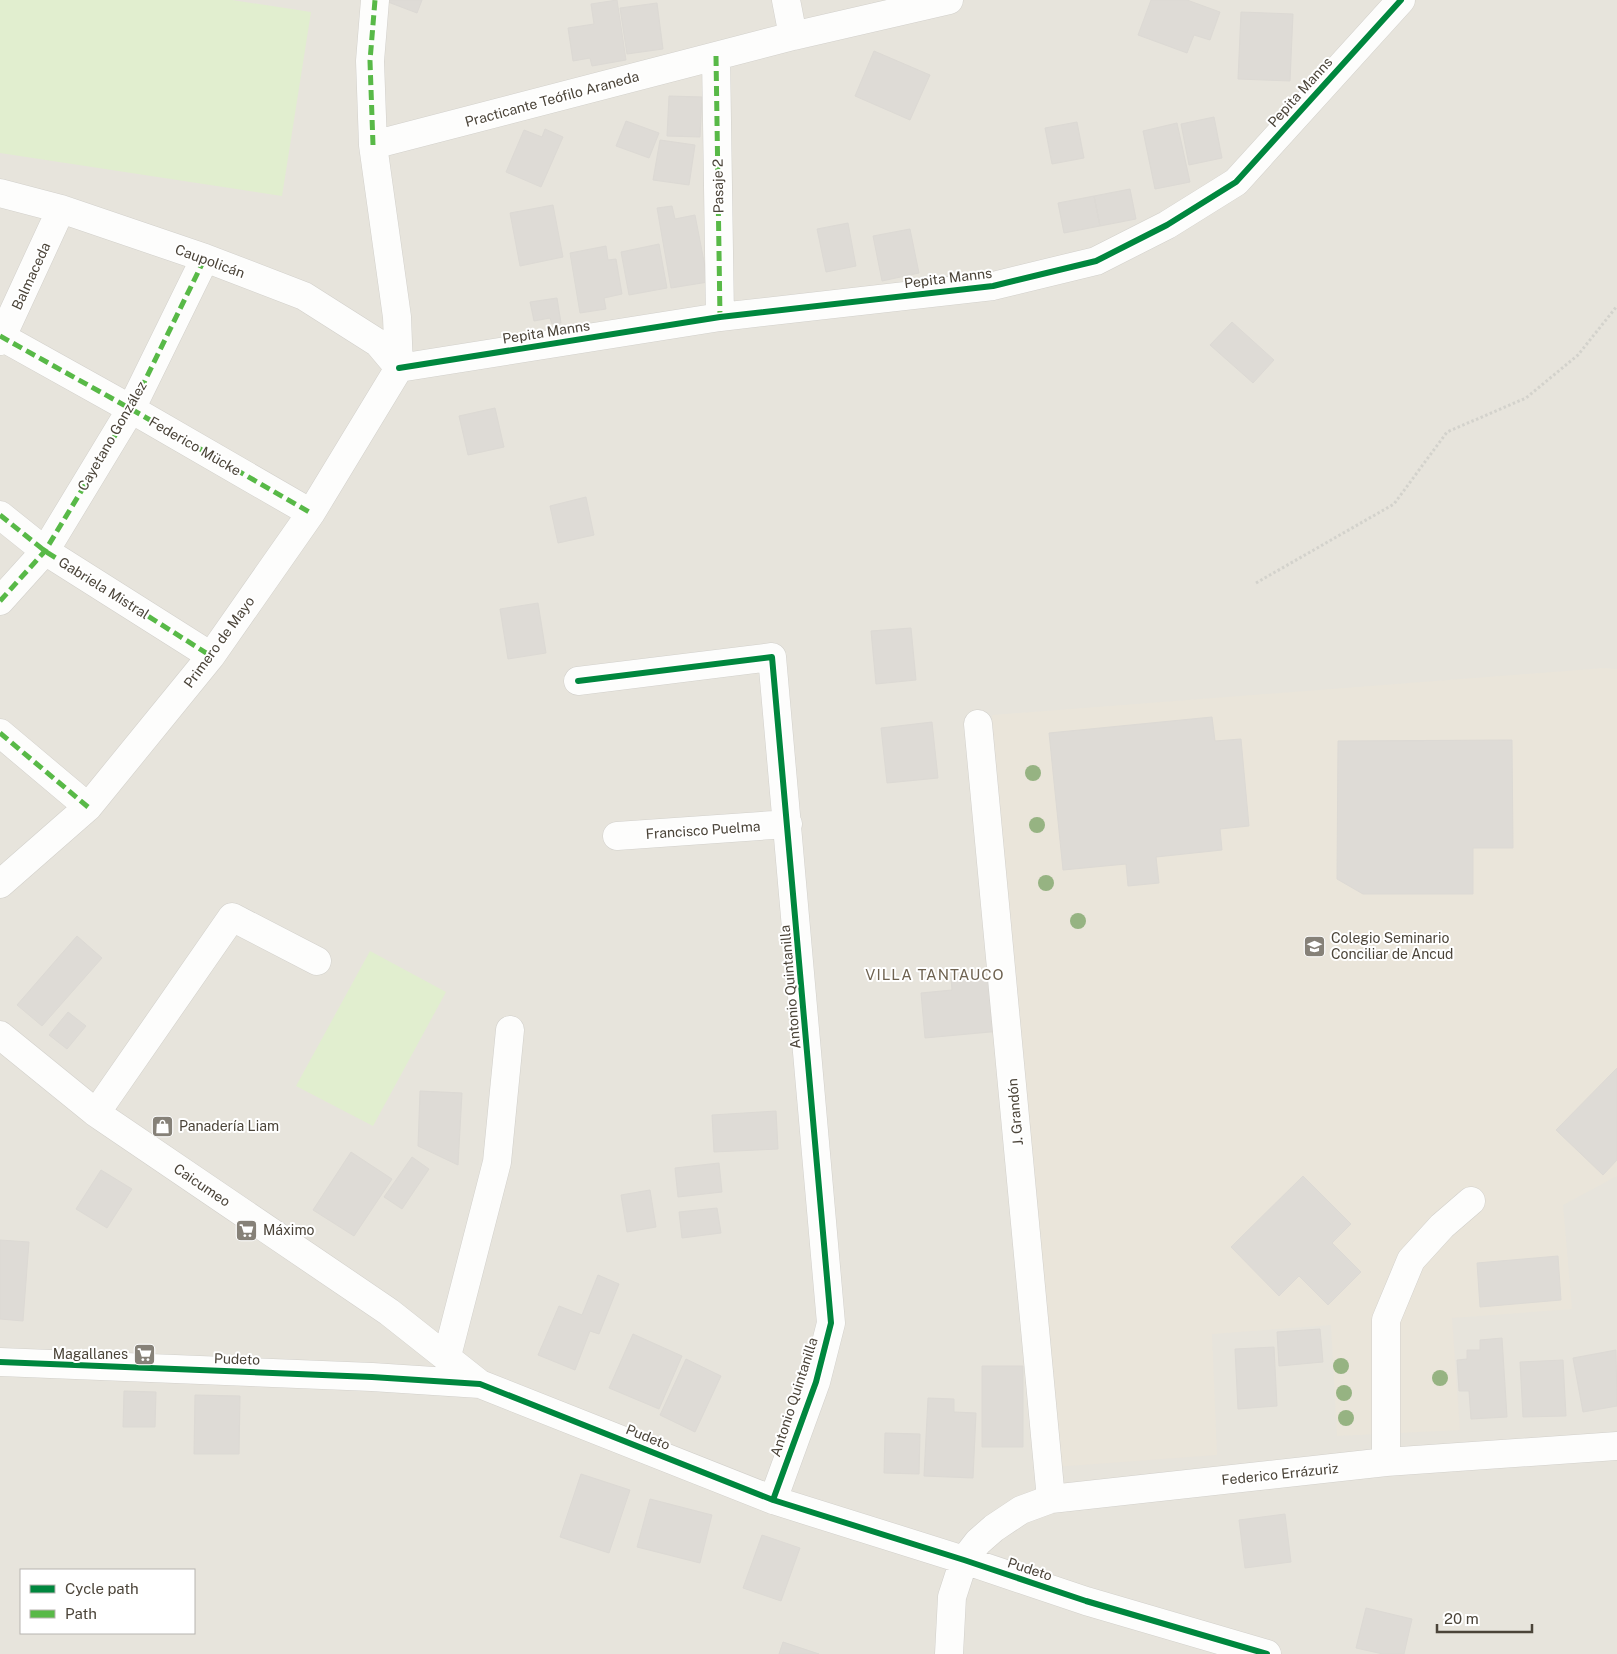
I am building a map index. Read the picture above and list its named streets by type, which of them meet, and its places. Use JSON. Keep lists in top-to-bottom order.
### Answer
{
  "streets": {
    "street": [
      "Pepita Manns",
      "Practicante Teófilo Araneda",
      "Pasaje 2",
      "Caupolicán",
      "Balmaceda",
      "Cayetano González",
      "Federico Mücke",
      "Gabriela Mistral",
      "Primero de Mayo",
      "Francisco Puelma",
      "Antonio Quintanilla",
      "J. Grandón",
      "Caicumeo",
      "Pudeto",
      "Federico Errázuriz"
    ]
  },
  "crossings": [
    ["Pepita Manns", "Pasaje 2"],
    ["Pepita Manns", "Caupolicán"],
    ["Pepita Manns", "Primero de Mayo"],
    ["Practicante Teófilo Araneda", "Pasaje 2"],
    ["Caupolicán", "Balmaceda"],
    ["Caupolicán", "Cayetano González"],
    ["Caupolicán", "Primero de Mayo"],
    ["Balmaceda", "Federico Mücke"],
    ["Cayetano González", "Federico Mücke"],
    ["Cayetano González", "Gabriela Mistral"],
    ["Federico Mücke", "Primero de Mayo"],
    ["Gabriela Mistral", "Primero de Mayo"],
    ["Francisco Puelma", "Antonio Quintanilla"],
    ["Antonio Quintanilla", "Pudeto"],
    ["J. Grandón", "Federico Errázuriz"],
    ["Caicumeo", "Pudeto"],
    ["Pudeto", "Federico Errázuriz"]
  ],
  "districts": ["VILLA TANTAUCO"],
  "places": {
    "school or university": ["Colegio Seminario Conciliar de Ancud"],
    "shop": ["Panadería Liam"],
    "supermarket": ["Máximo", "Magallanes"]
  },
  "legend": ["Cycle path", "Path"],
  "scale_bar": "20 m"
}
